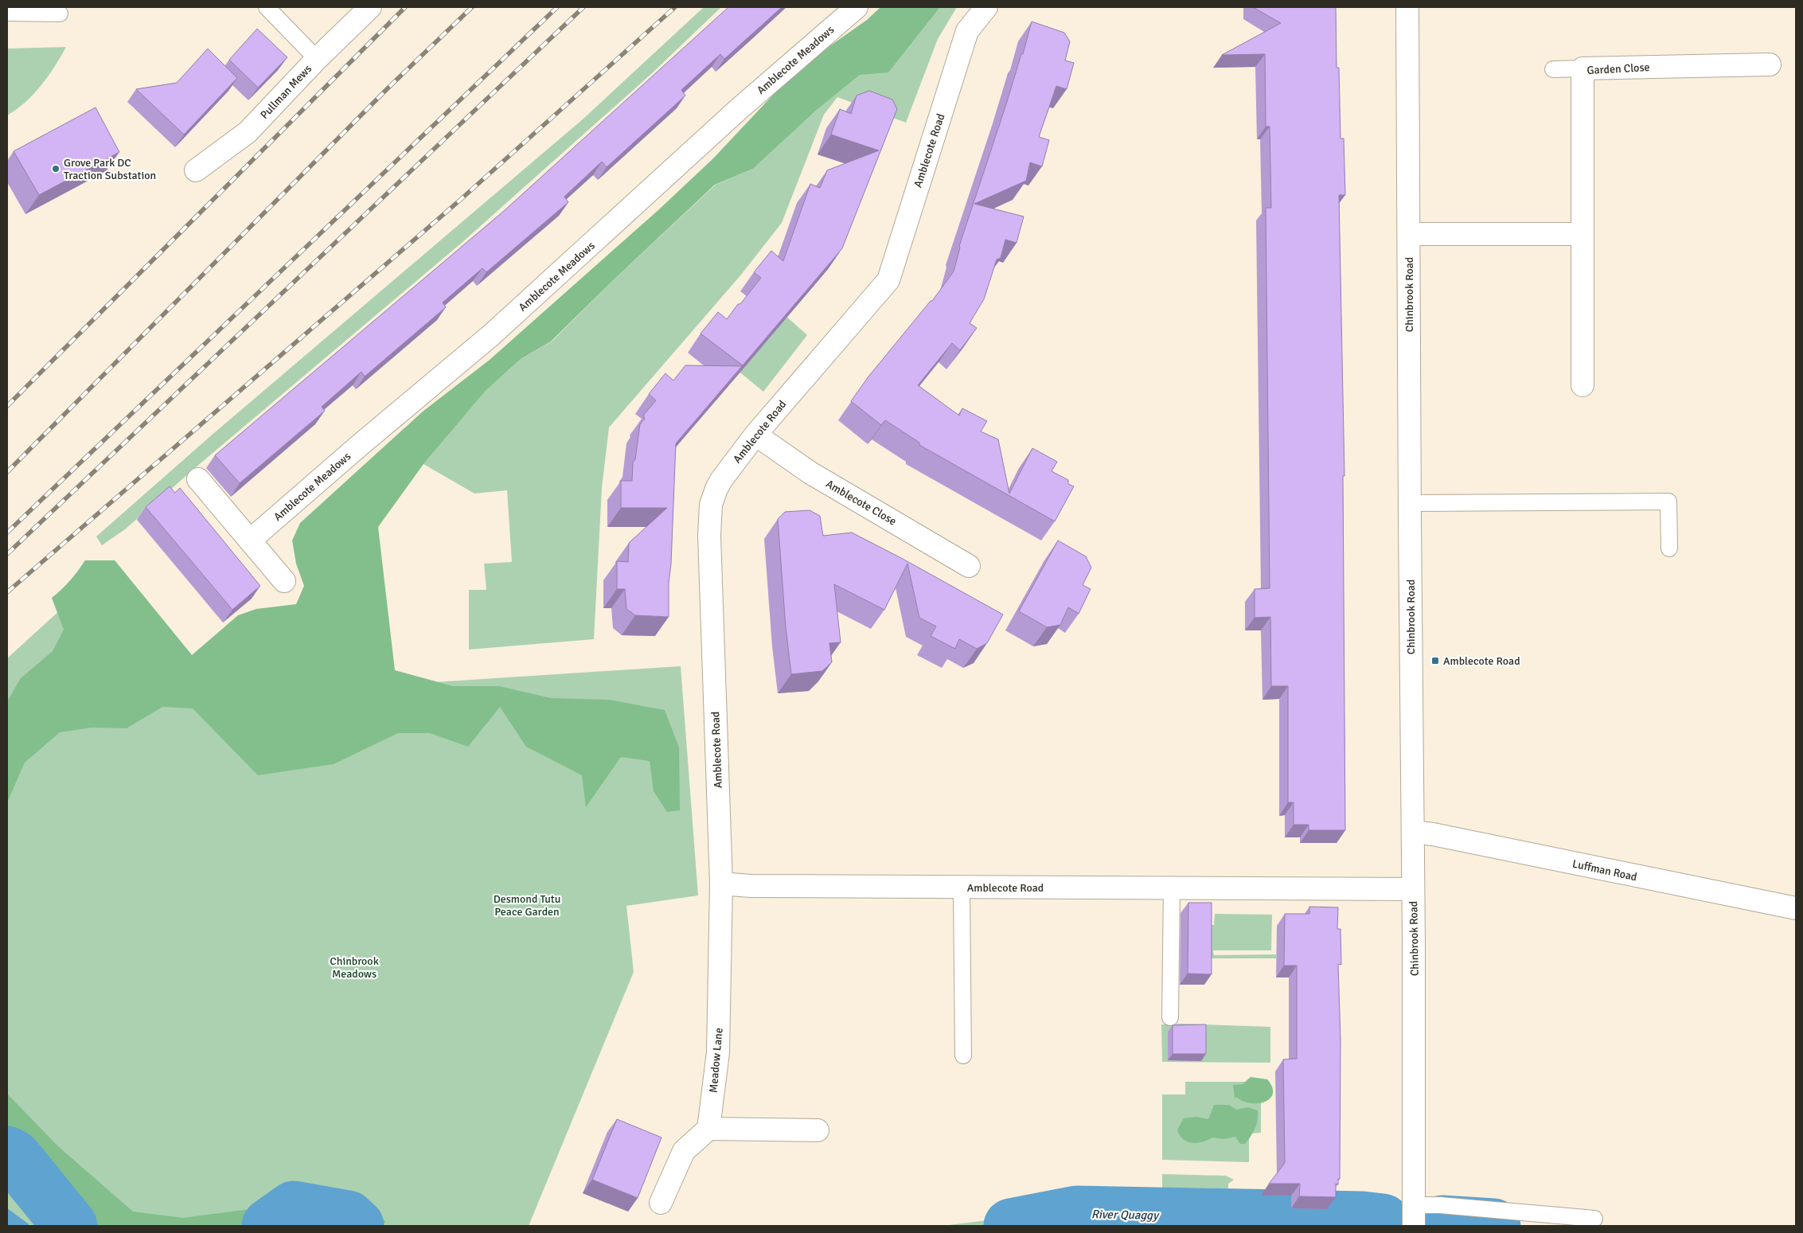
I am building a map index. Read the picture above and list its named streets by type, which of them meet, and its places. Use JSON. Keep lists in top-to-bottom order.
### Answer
{
  "streets": {
    "street": [
      "Amblecote Meadows",
      "Garden Close",
      "Pullman Mews",
      "Amblecote Road",
      "Chinbrook Road",
      "Amblecote Close",
      "Luffman Road",
      "Meadow Lane"
    ]
  },
  "crossings": [
    ["Amblecote Road", "Chinbrook Road"],
    ["Amblecote Road", "Amblecote Close"],
    ["Amblecote Road", "Meadow Lane"],
    ["Chinbrook Road", "Luffman Road"]
  ],
  "water": ["River Quaggy"],
  "parks": ["Desmond Tutu Peace Garden", "Chinbrook Meadows"],
  "places": {
    "other": ["Grove Park DC Traction Substation"],
    "transit": ["Amblecote Road"]
  }
}
